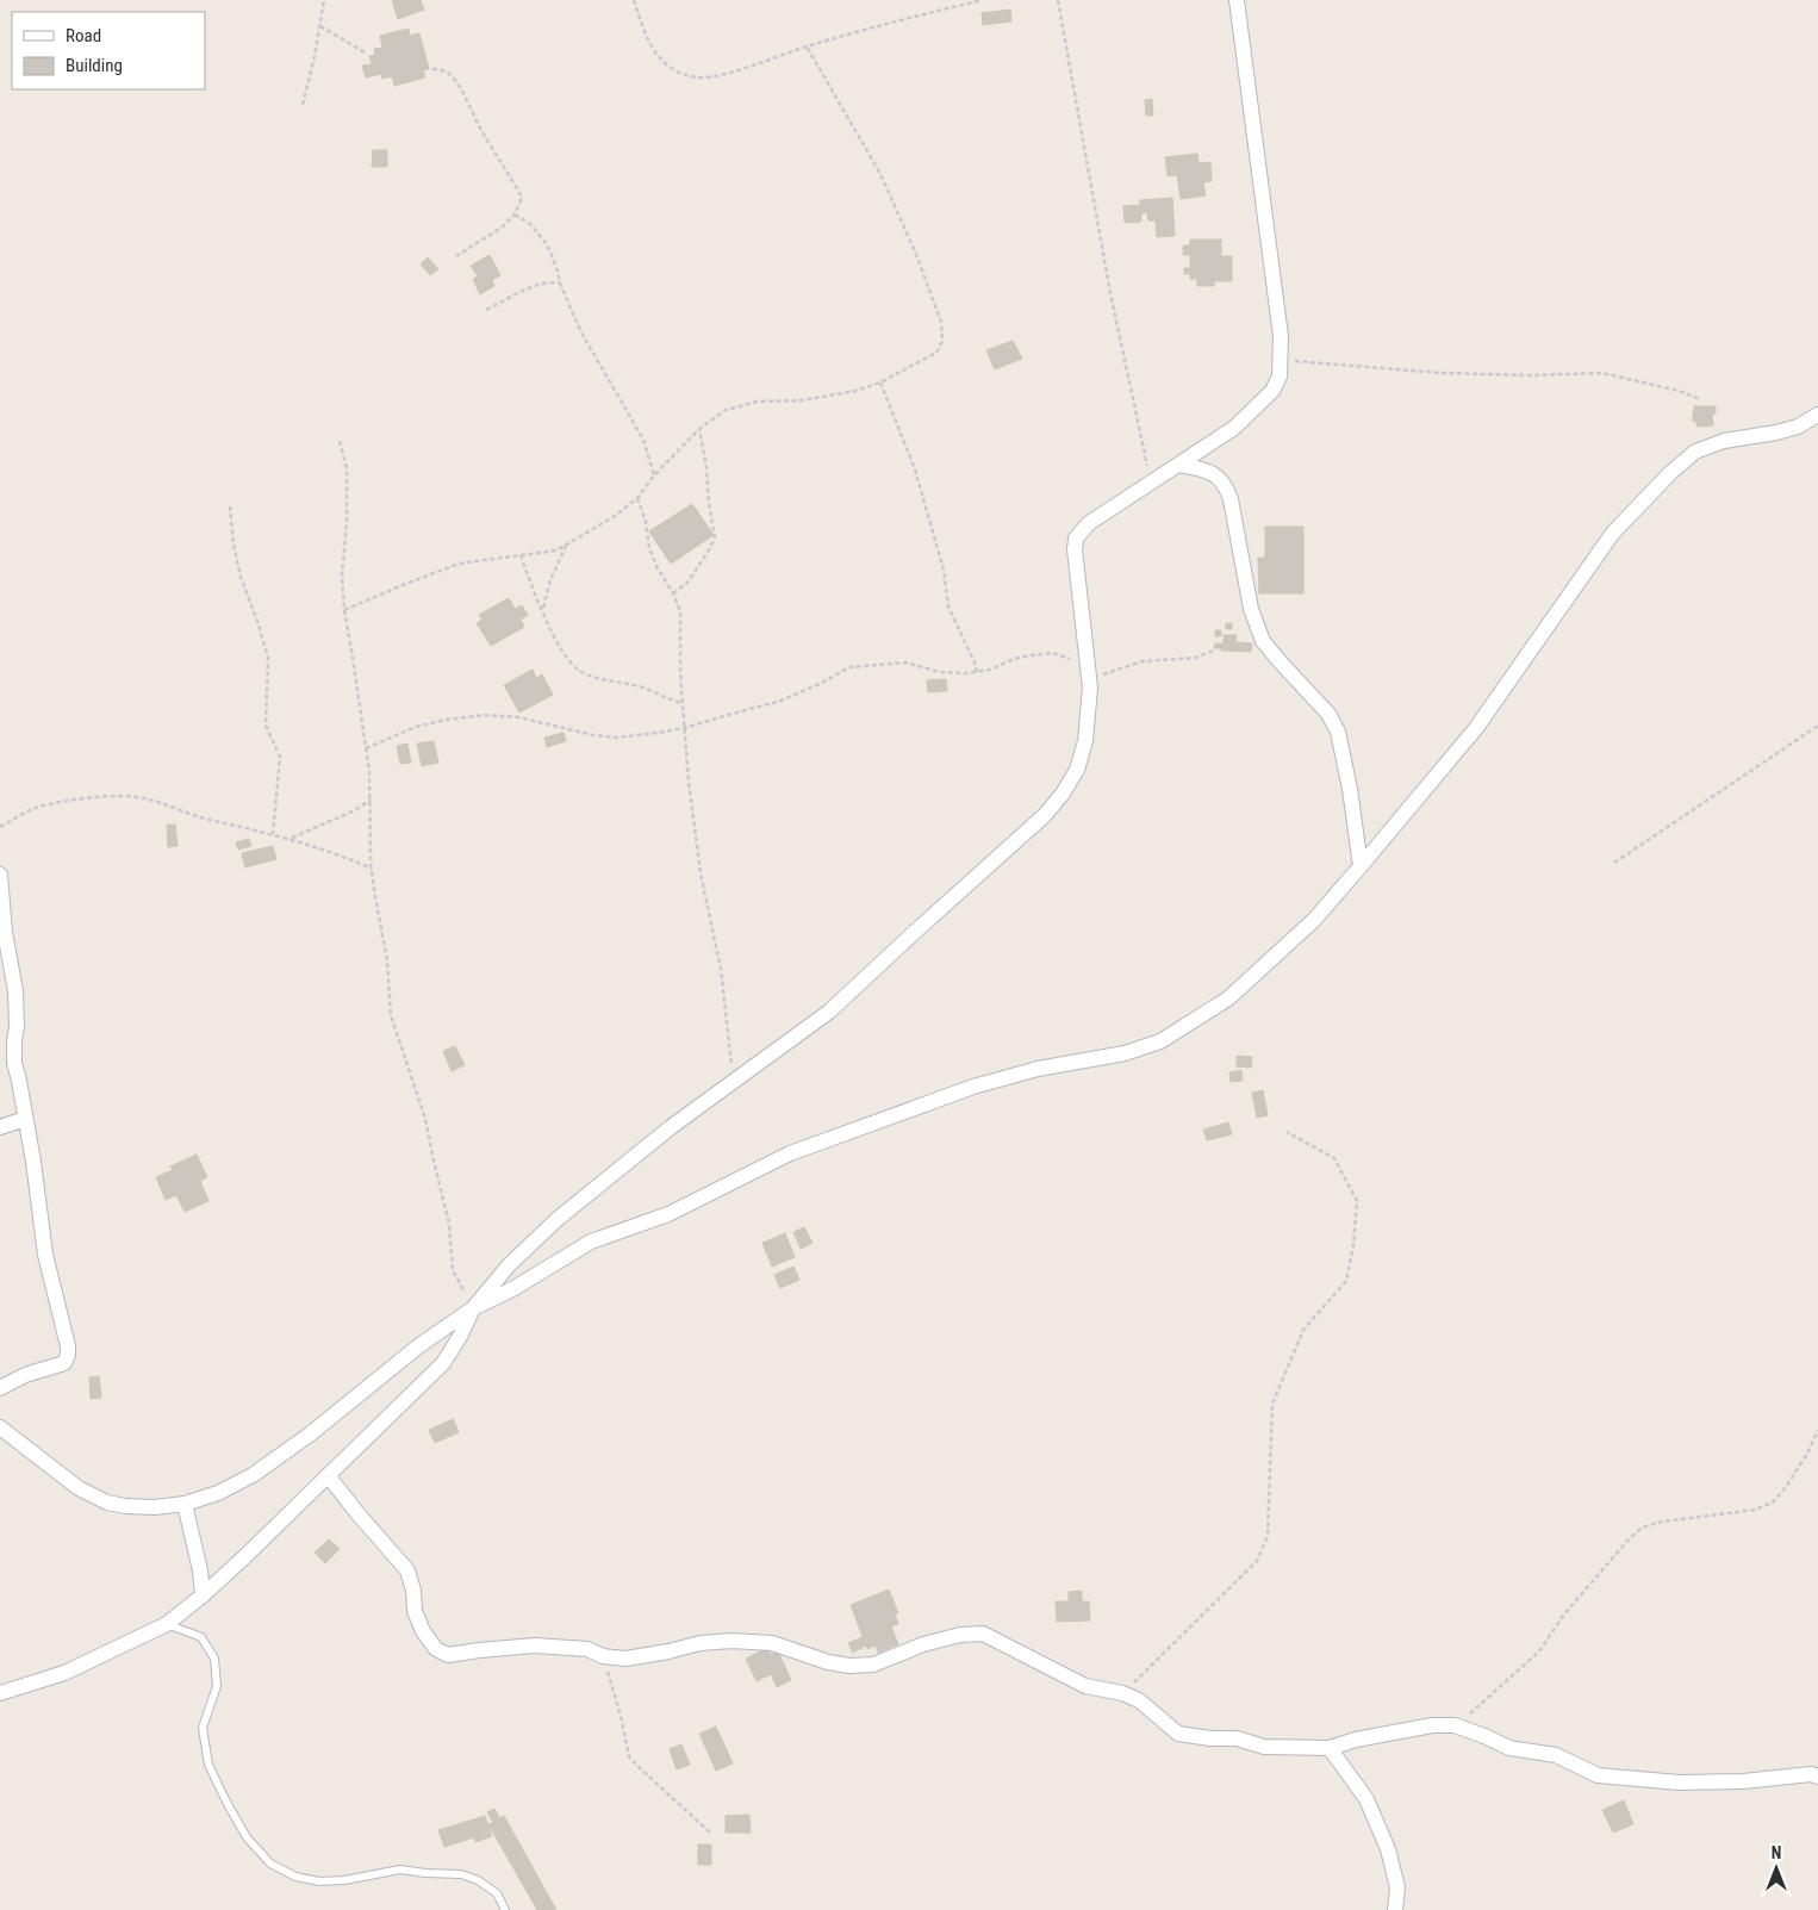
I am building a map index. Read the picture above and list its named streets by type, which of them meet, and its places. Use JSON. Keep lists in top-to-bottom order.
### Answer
{
  "legend": ["Road", "Building"],
  "north": "top"
}
